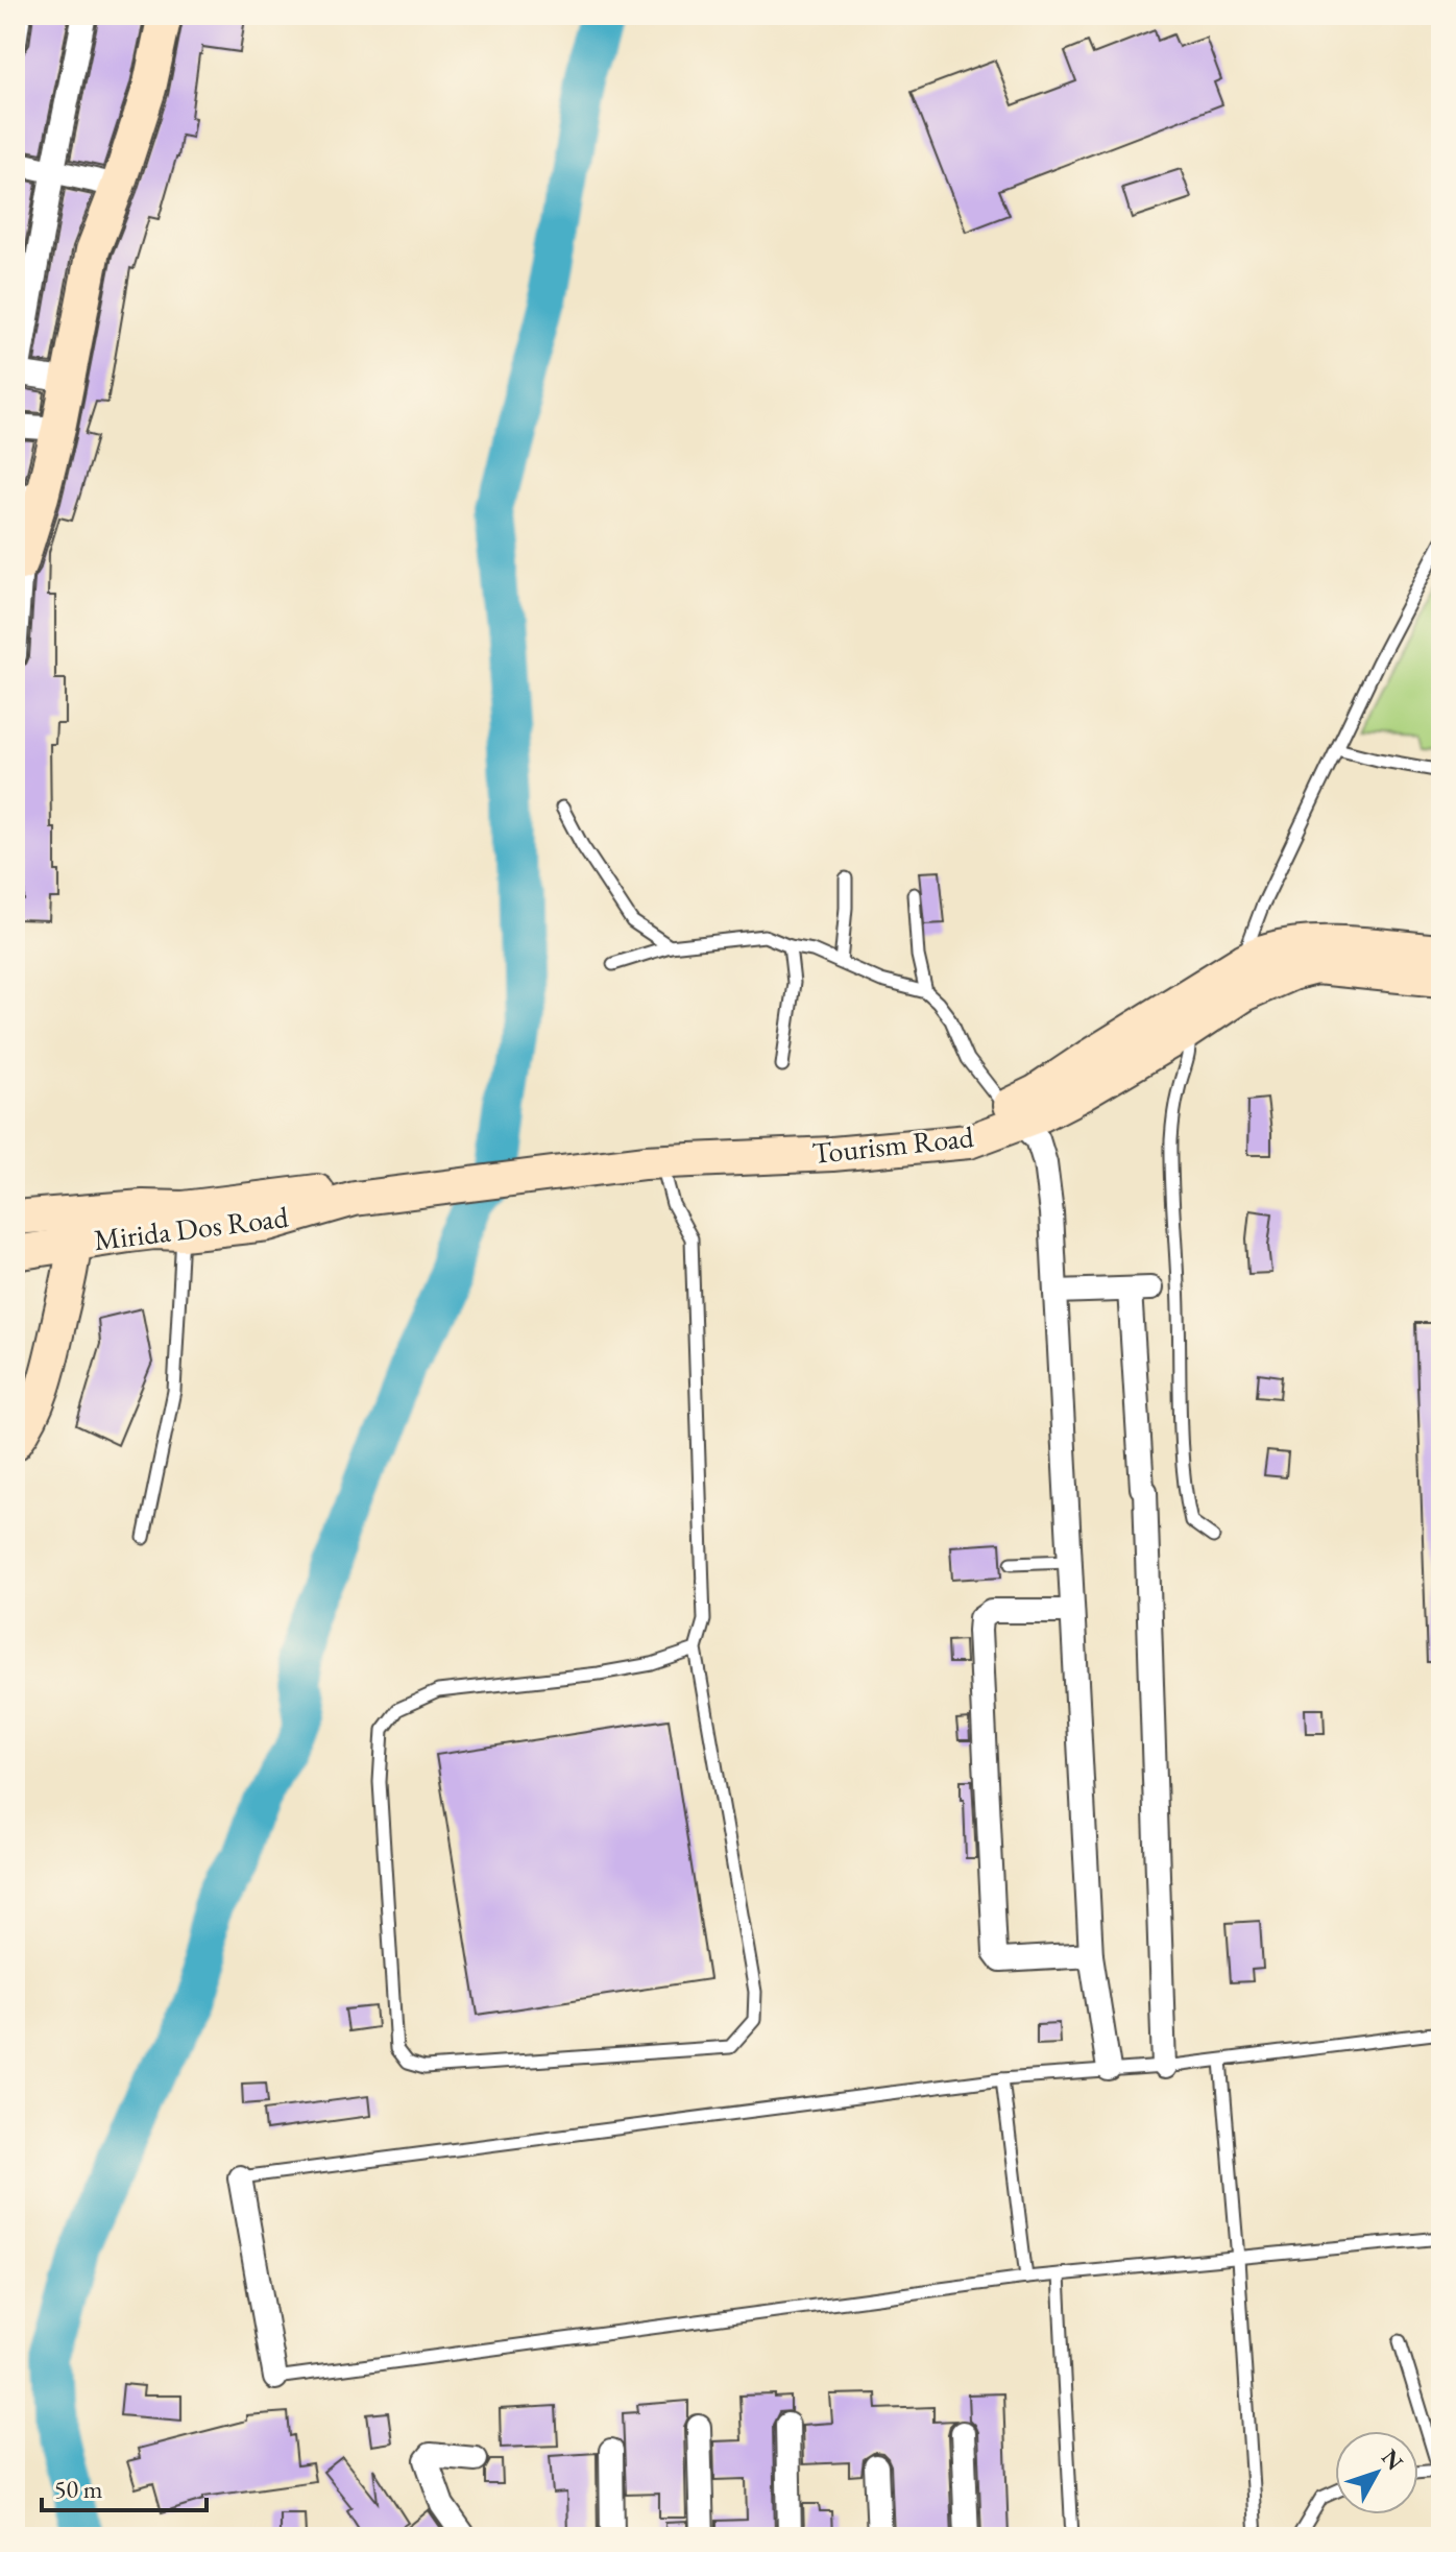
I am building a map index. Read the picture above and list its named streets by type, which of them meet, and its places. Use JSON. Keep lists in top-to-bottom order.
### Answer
{
  "streets": {
    "main road": ["Tourism Road", "Mirida Dos Road"]
  },
  "crossings": [
    ["Tourism Road", "Mirida Dos Road"]
  ],
  "scale_bar": "50 m",
  "north": "top right"
}
